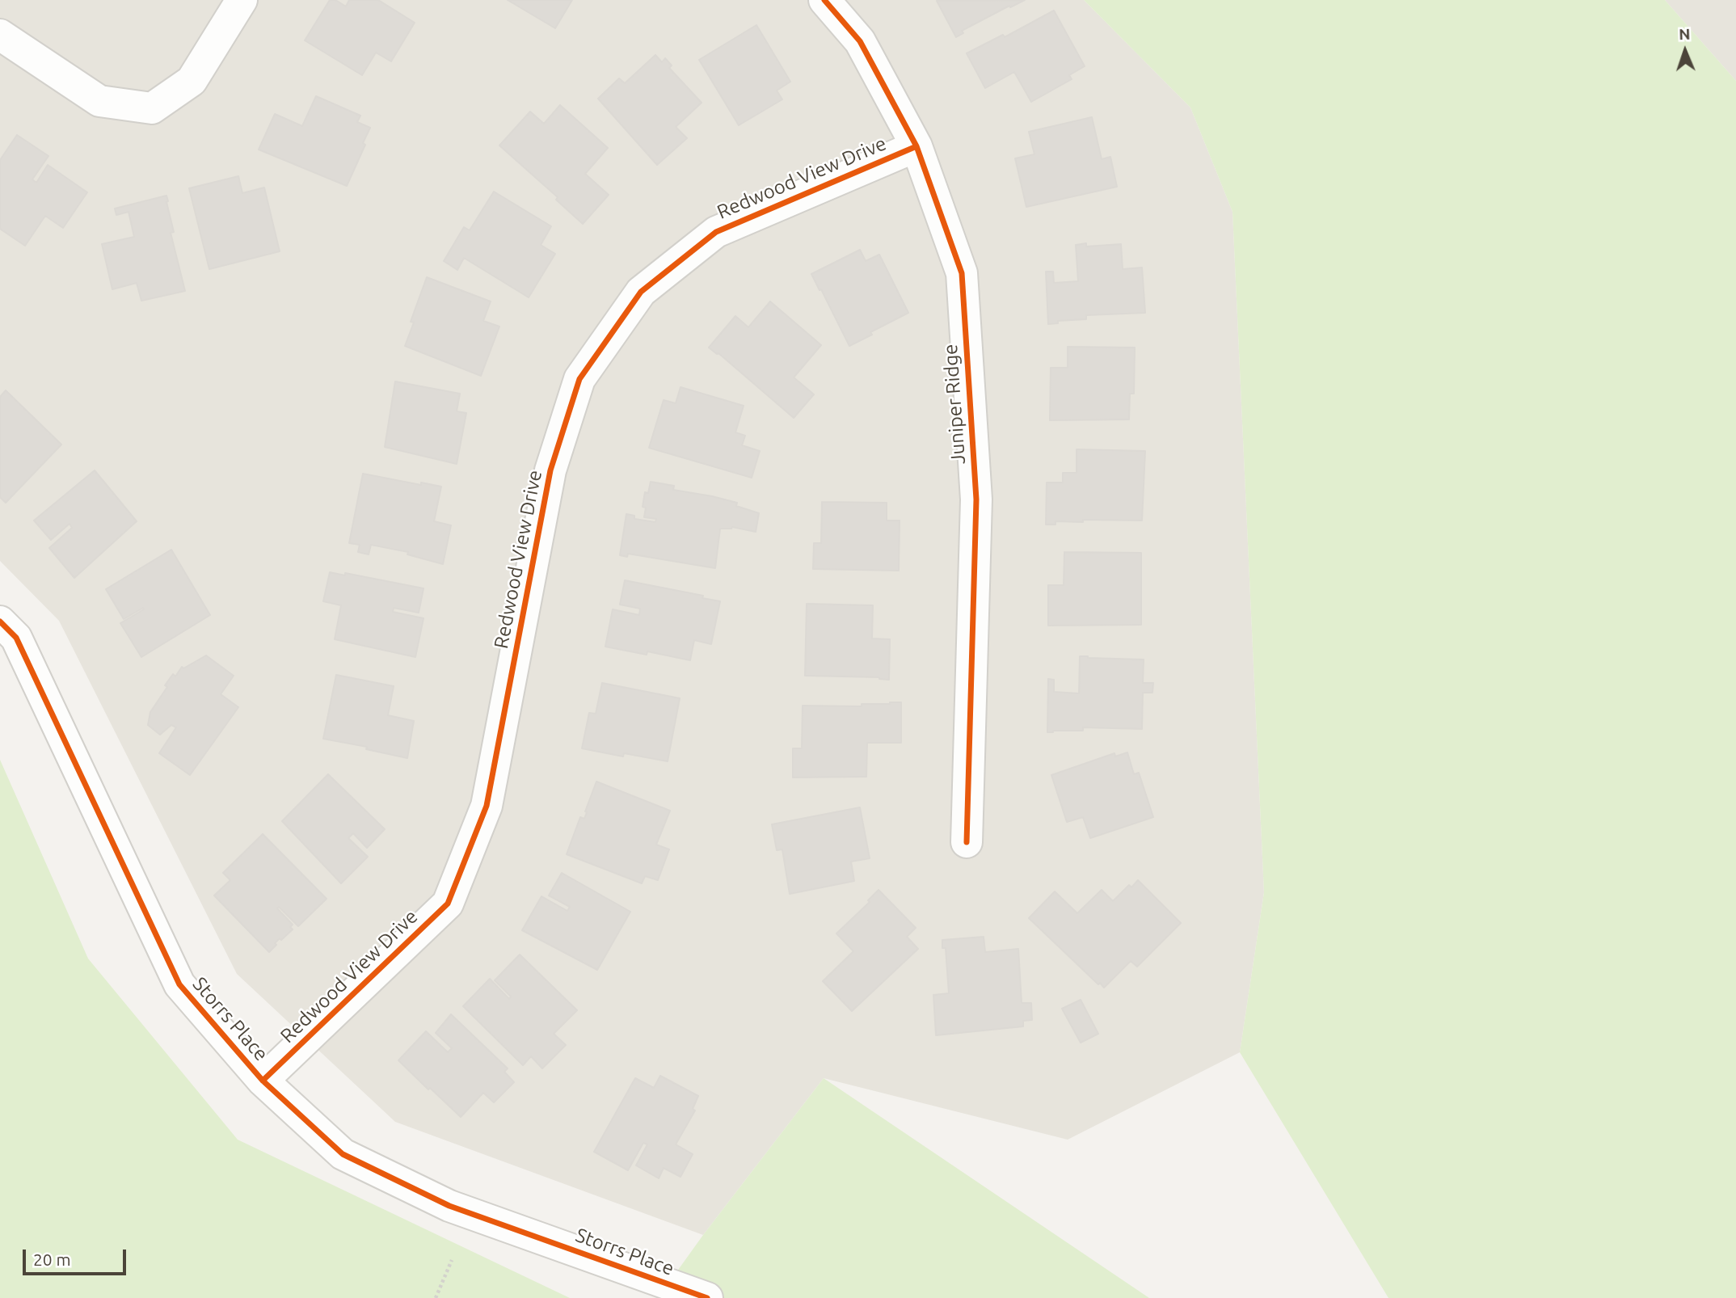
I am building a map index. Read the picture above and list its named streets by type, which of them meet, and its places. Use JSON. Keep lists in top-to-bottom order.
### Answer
{
  "streets": {
    "street": ["Redwood View Drive", "Juniper Ridge", "Storrs Place"]
  },
  "crossings": [
    ["Redwood View Drive", "Juniper Ridge"],
    ["Redwood View Drive", "Storrs Place"]
  ],
  "scale_bar": "20 m",
  "north": "top"
}
